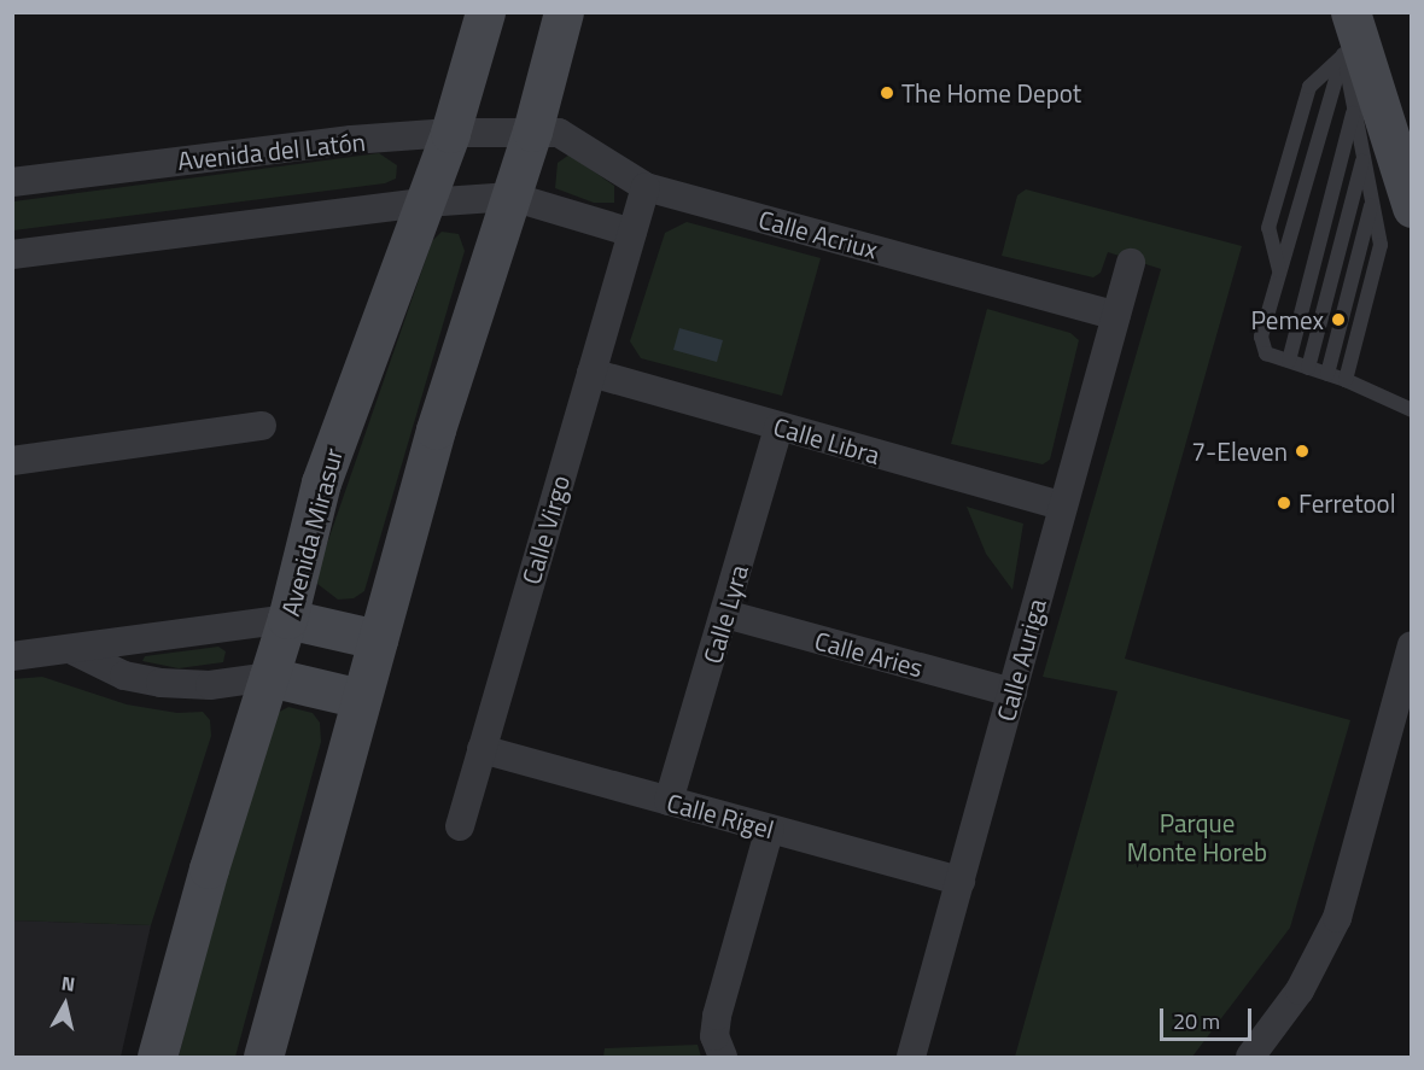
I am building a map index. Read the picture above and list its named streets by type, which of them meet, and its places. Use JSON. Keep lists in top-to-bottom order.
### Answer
{
  "streets": {
    "street": [
      "Avenida del Latón",
      "Calle Acriux",
      "Calle Libra",
      "Calle Virgo",
      "Avenida Mirasur",
      "Calle Lyra",
      "Calle Aries",
      "Calle Auriga",
      "Calle Rigel"
    ]
  },
  "crossings": [
    ["Avenida del Latón", "Calle Acriux"],
    ["Avenida del Latón", "Avenida Mirasur"],
    ["Calle Acriux", "Calle Virgo"],
    ["Calle Acriux", "Calle Auriga"],
    ["Calle Libra", "Calle Virgo"],
    ["Calle Libra", "Calle Lyra"],
    ["Calle Libra", "Calle Auriga"],
    ["Calle Virgo", "Calle Rigel"],
    ["Calle Lyra", "Calle Aries"],
    ["Calle Lyra", "Calle Rigel"],
    ["Calle Aries", "Calle Auriga"],
    ["Calle Auriga", "Calle Rigel"]
  ],
  "parks": ["Parque Monte Horeb"],
  "places": [
    "The Home Depot",
    "Pemex",
    "7-Eleven",
    "Ferretool"
  ],
  "scale_bar": "20 m",
  "north": "top"
}
